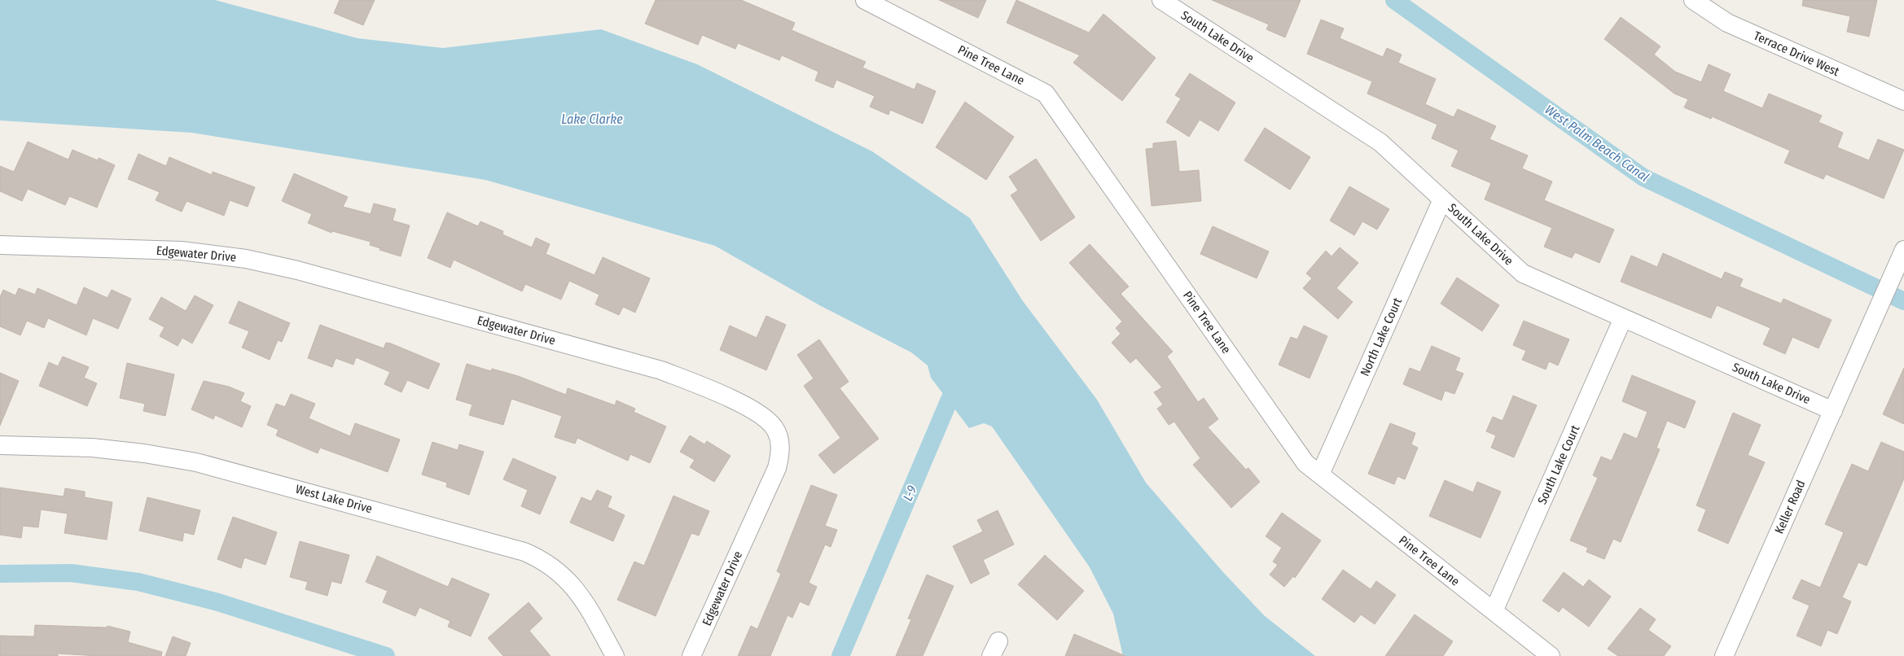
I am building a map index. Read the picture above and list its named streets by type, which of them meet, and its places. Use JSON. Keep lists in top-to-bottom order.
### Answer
{
  "streets": {
    "street": [
      "South Lake Drive",
      "Terrace Drive West",
      "Pine Tree Lane",
      "Edgewater Drive",
      "North Lake Court",
      "South Lake Court",
      "West Lake Drive",
      "Keller Road"
    ]
  },
  "crossings": [
    ["South Lake Drive", "North Lake Court"],
    ["South Lake Drive", "South Lake Court"],
    ["South Lake Drive", "Keller Road"],
    ["Pine Tree Lane", "North Lake Court"],
    ["Pine Tree Lane", "South Lake Court"]
  ],
  "water": ["Lake Clarke", "West Palm Beach Canal", "L-9"]
}
